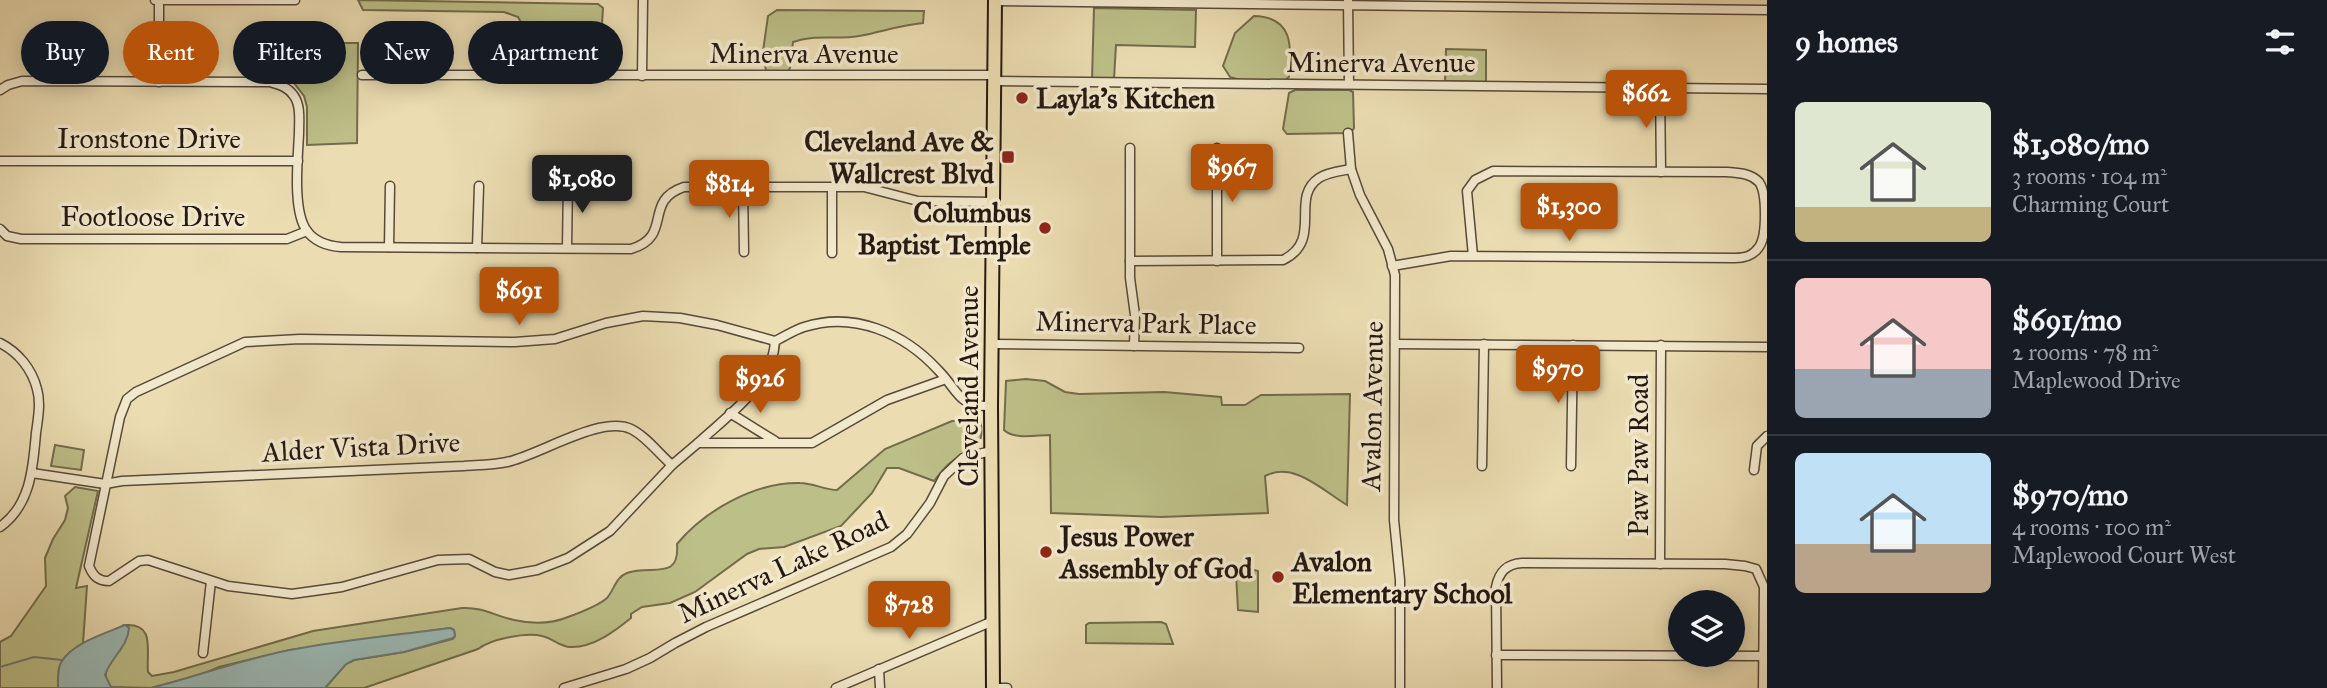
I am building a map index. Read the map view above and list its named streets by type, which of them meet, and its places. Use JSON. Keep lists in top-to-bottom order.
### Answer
{
  "streets": {
    "main road": ["Cleveland Avenue"],
    "street": [
      "Minerva Avenue",
      "Ironstone Drive",
      "Footloose Drive",
      "Minerva Park Place",
      "Avalon Avenue",
      "Alder Vista Drive",
      "Paw Paw Road",
      "Minerva Lake Road"
    ]
  },
  "crossings": [
    ["Minerva Avenue", "Cleveland Avenue"],
    ["Minerva Park Place", "Cleveland Avenue"],
    ["Cleveland Avenue", "Minerva Lake Road"]
  ],
  "places": {
    "other": [
      "Layla's Kitchen",
      "Columbus Baptist Temple",
      "Jesus Power Assembly of God",
      "Avalon Elementary School"
    ],
    "transit": ["Cleveland Ave & Wallcrest Blvd"]
  },
  "page": {
    "heading": "9 homes",
    "chip": [
      "Buy",
      "Rent",
      "Filters",
      "New",
      "Apartment"
    ],
    "price": [
      "$662",
      "$967",
      "$1,080",
      "$814",
      "$1,300",
      "$691",
      "$970",
      "$926",
      "$728"
    ],
    "list": [
      {
        "name": "$1,080/mo",
        "note": "3 rooms · 104 m² · Charming Court"
      },
      {
        "name": "$691/mo",
        "note": "2 rooms · 78 m² · Maplewood Drive"
      },
      {
        "name": "$970/mo",
        "note": "4 rooms · 100 m² · Maplewood Court West"
      }
    ]
  }
}
